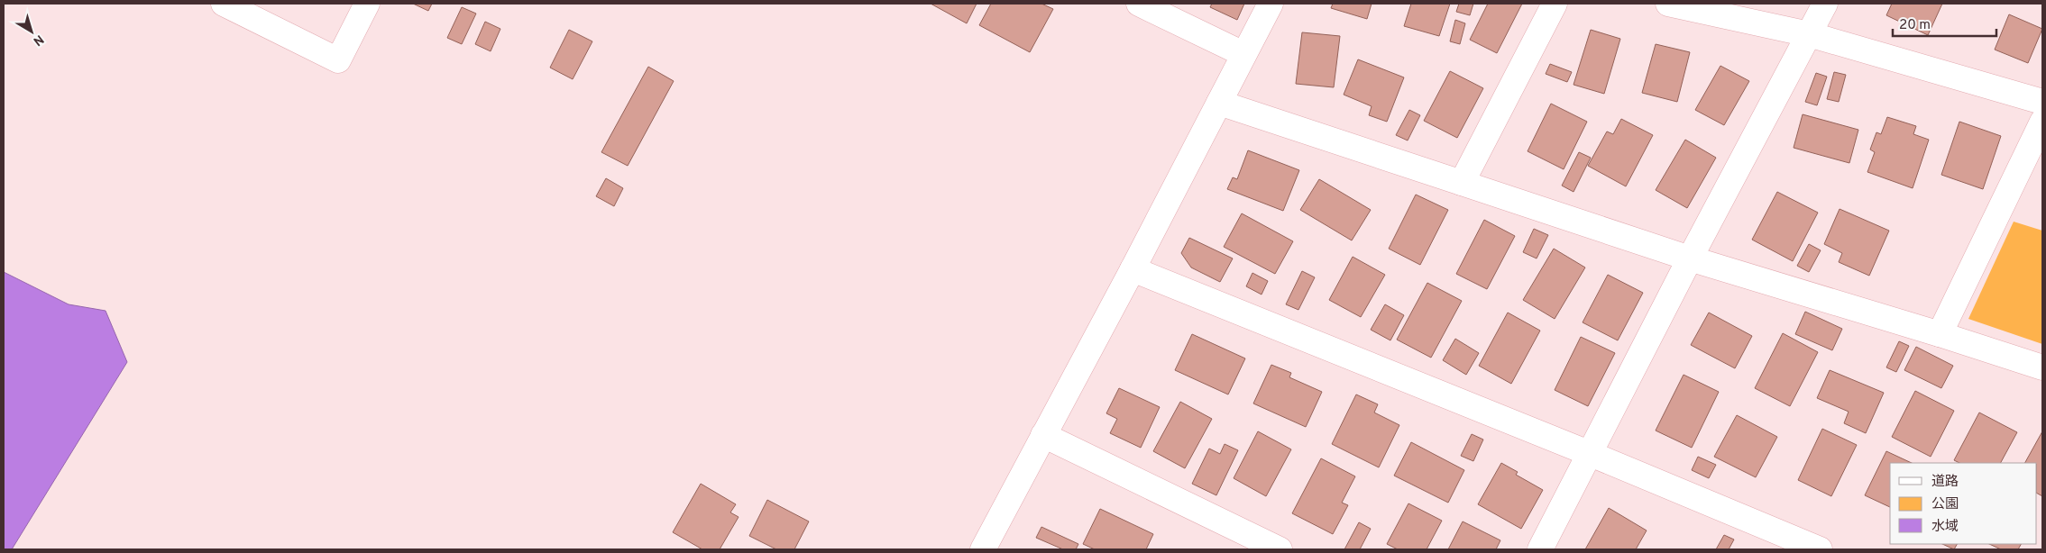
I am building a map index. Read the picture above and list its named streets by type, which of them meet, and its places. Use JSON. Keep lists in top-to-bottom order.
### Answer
{
  "legend": ["道路", "公園", "水域"],
  "scale_bar": "20 m",
  "north": "bottom right"
}
